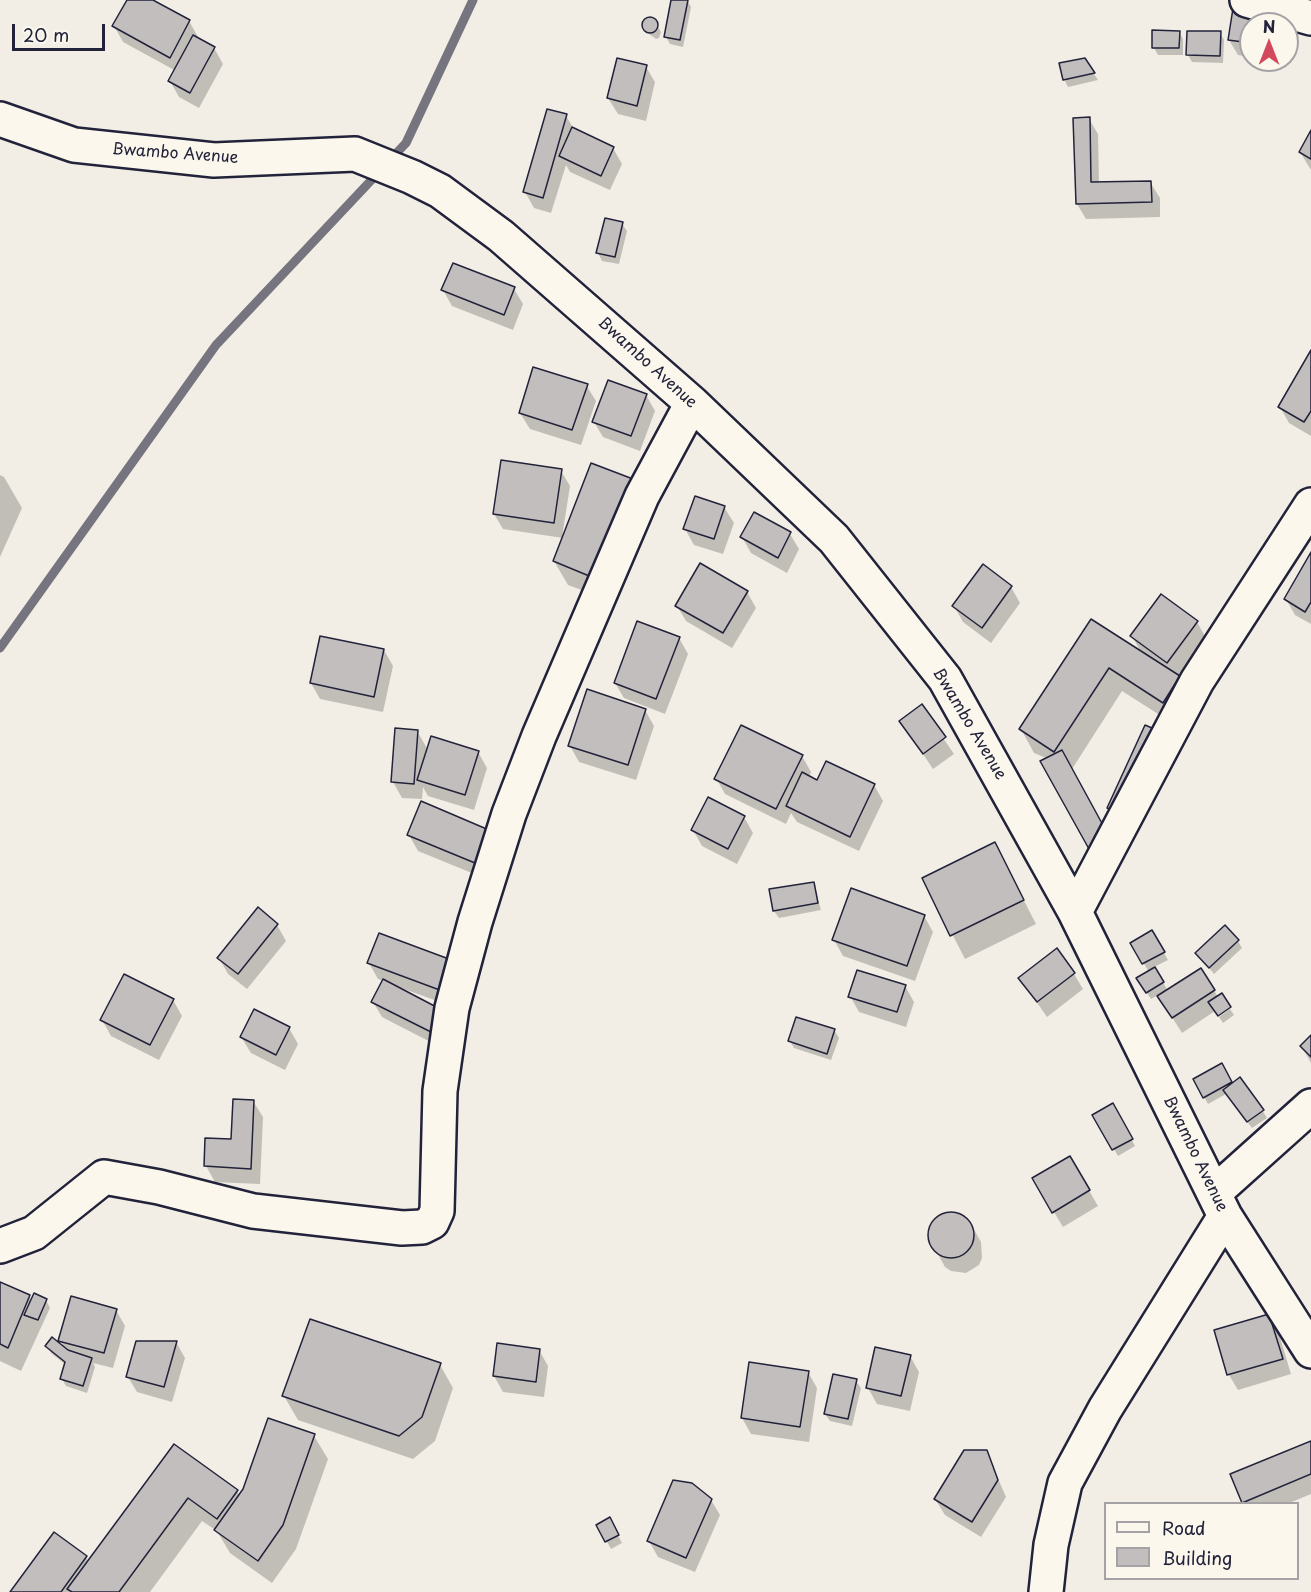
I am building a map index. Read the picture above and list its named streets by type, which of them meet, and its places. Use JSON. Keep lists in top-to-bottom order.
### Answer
{
  "streets": {
    "street": ["Bwambo Avenue"]
  },
  "legend": ["Road", "Building"],
  "scale_bar": "20 m",
  "north": "top"
}
